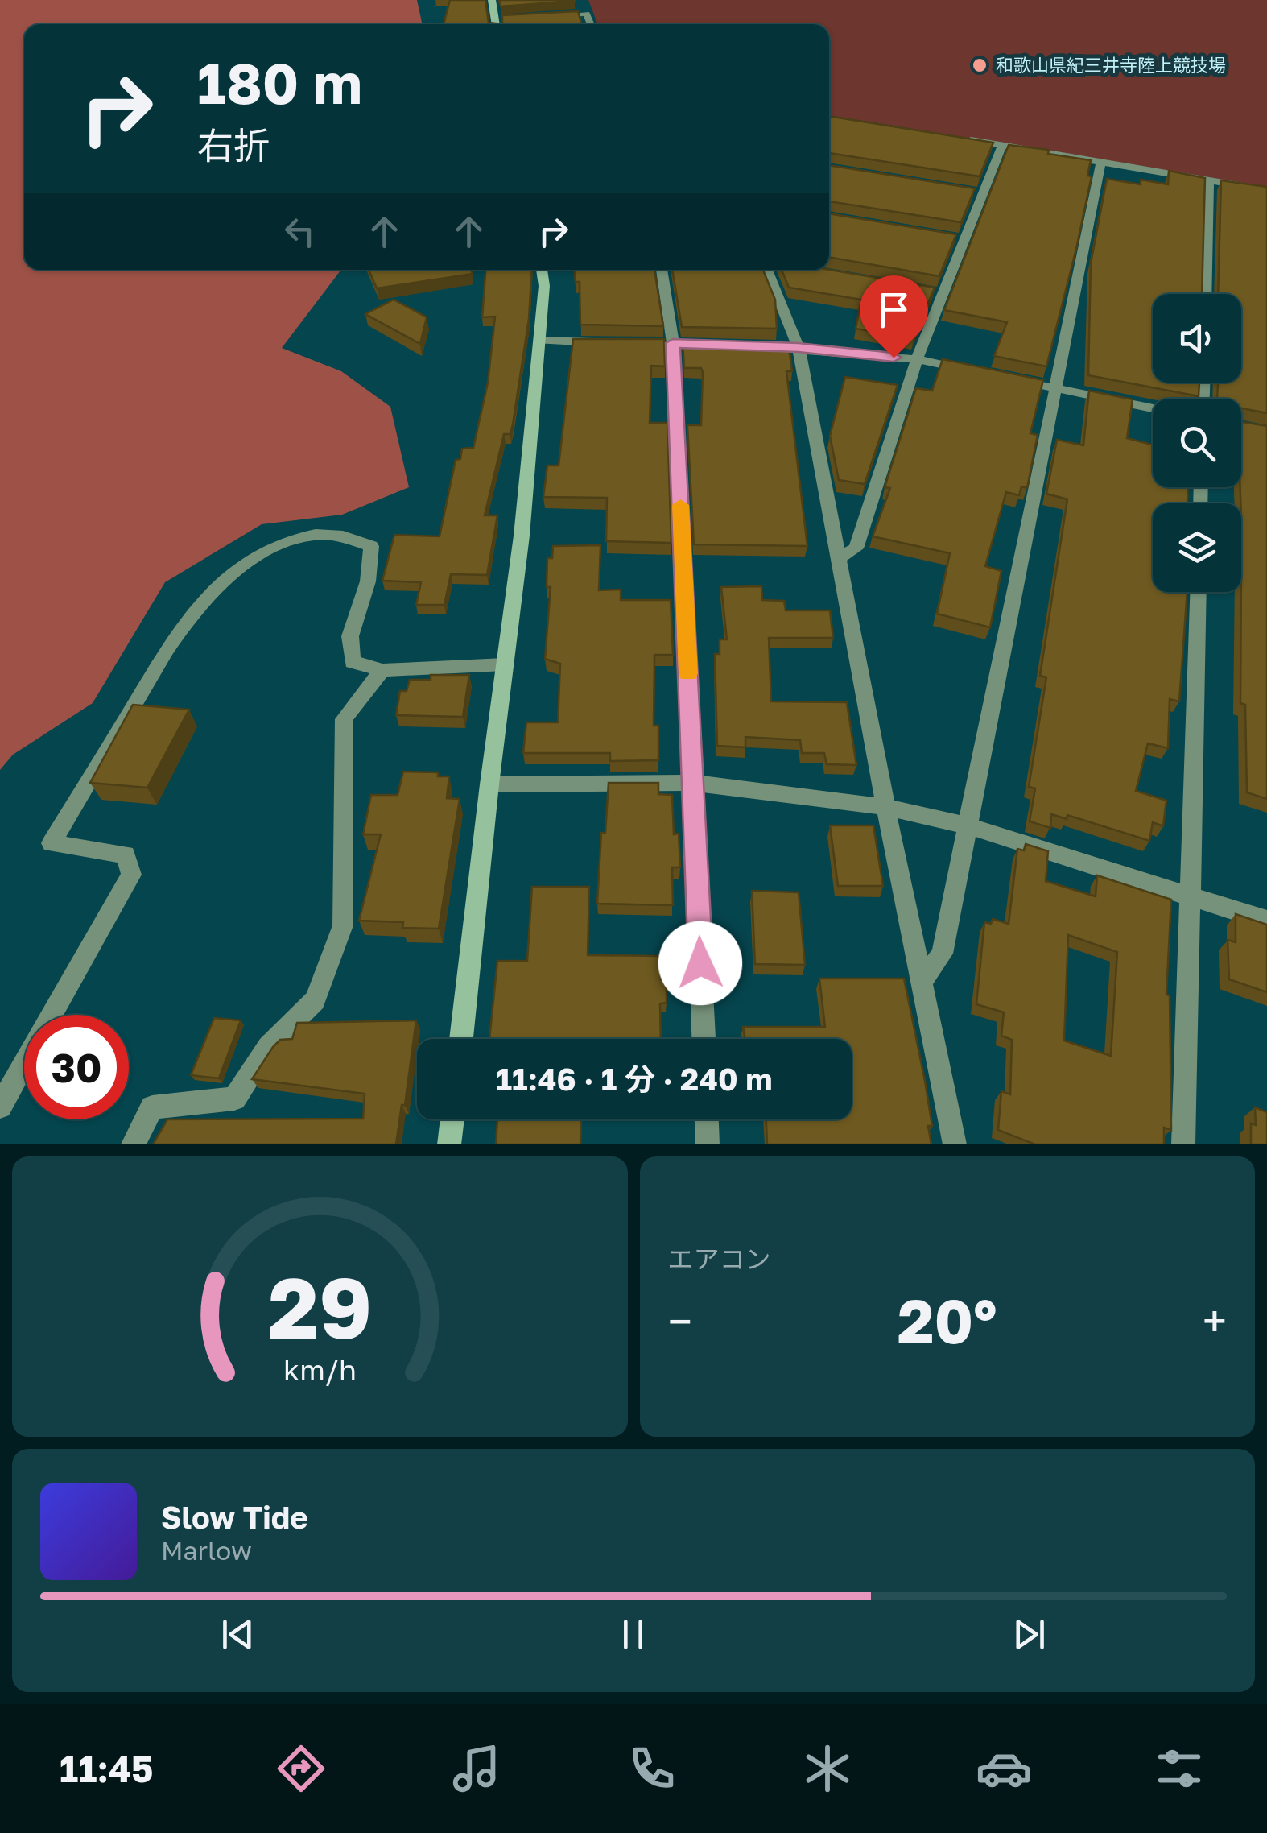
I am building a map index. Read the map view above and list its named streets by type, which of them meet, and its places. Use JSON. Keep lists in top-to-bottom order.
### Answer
{
  "places": ["和歌山県紀三井寺陸上競技場"],
  "page": {
    "turn": ["180 m", "右折"],
    "limit": "30",
    "trip": "11:46 · 1 分 · 240 m",
    "tile": "エアコン",
    "heat": ["−", "20°", "+"],
    "song": ["Slow Tide", "Marlow"],
    "tabs": "11:45",
    "gauge": ["29", "km/h"]
  }
}
